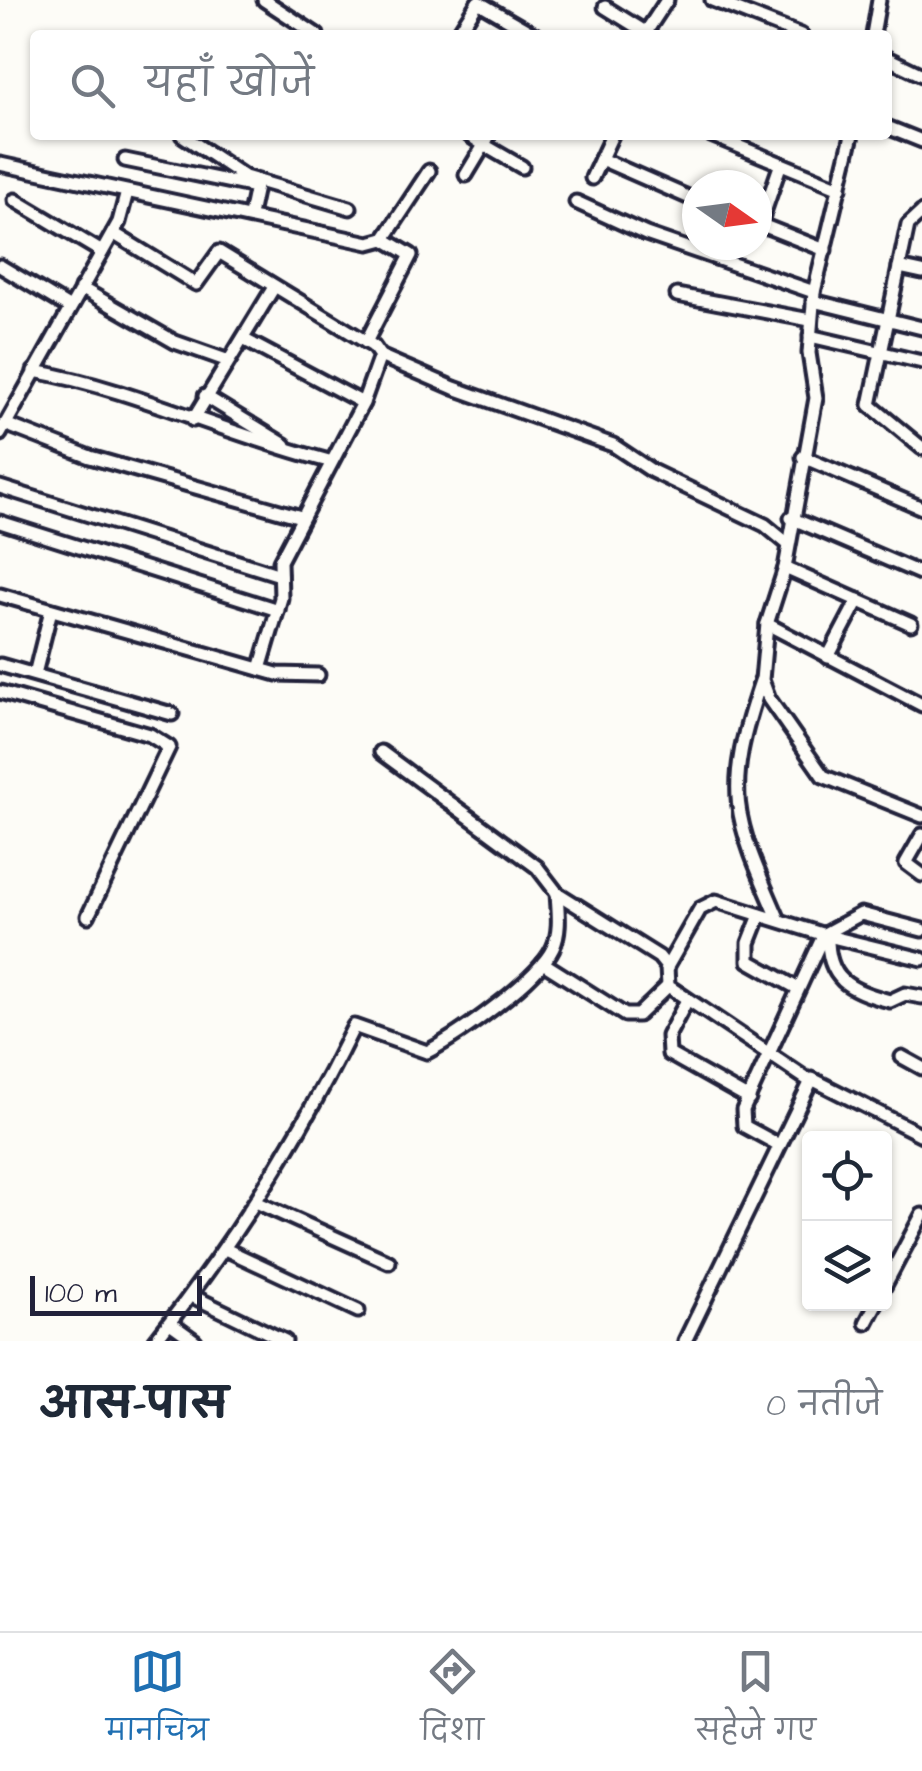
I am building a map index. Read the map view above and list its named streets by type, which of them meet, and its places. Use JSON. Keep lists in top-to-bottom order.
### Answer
{
  "scale_bar": "100 m",
  "north": "right",
  "page": {
    "search": "यहाँ खोजें",
    "scale": "100 m",
    "heading": ["आस-पास", "0 नतीजे"],
    "nav": ["मानचित्र", "दिशा", "सहेजे गए"]
  }
}
